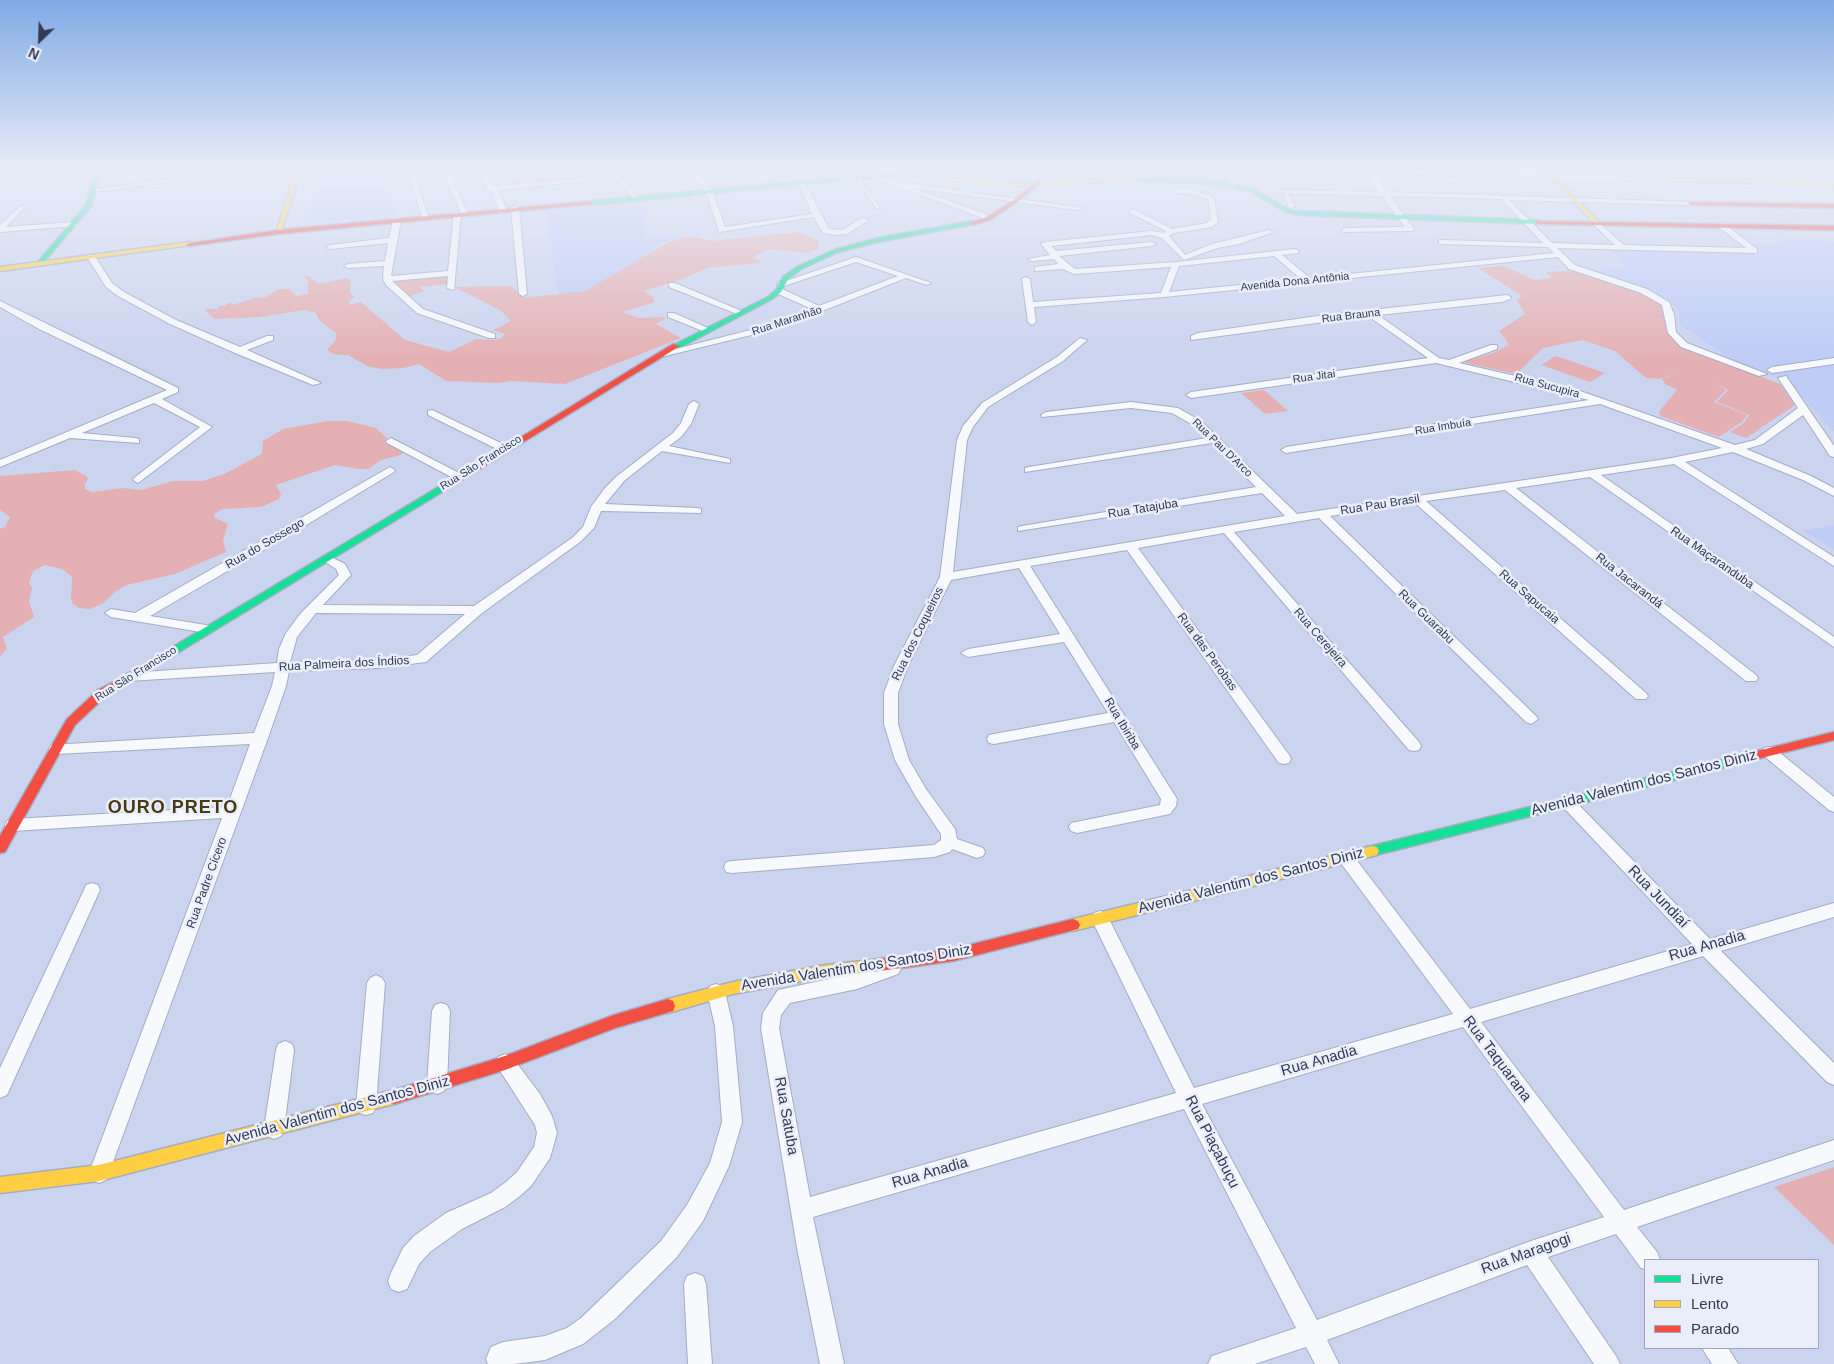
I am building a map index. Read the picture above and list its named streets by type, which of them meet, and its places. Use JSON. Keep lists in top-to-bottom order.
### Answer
{
  "streets": {
    "street": [
      "Avenida Dona Antônia",
      "Rua Brauna",
      "Rua Maranhão",
      "Rua Jitai",
      "Rua Sucupira",
      "Rua Imbuía",
      "Rua Pau D'Arco",
      "Rua São Francisco",
      "Rua Pau Brasil",
      "Rua Tatajuba",
      "Rua do Sossego",
      "Rua Maçaranduba",
      "Rua Jacarandá",
      "Rua Sapucaia",
      "Rua Guarabu",
      "Rua dos Coqueiros",
      "Rua Cerejeira",
      "Rua das Perobas",
      "Rua Palmeira dos Índios",
      "Rua Ibiriba",
      "Avenida Valentim dos Santos Diniz",
      "Rua Padre Cícero",
      "Rua Jundiaí",
      "Rua Anadia",
      "Rua Taquarana",
      "Rua Satuba",
      "Rua Piaçabuçu",
      "Rua Maragogi"
    ]
  },
  "crossings": [
    ["Rua Brauna", "Rua Sucupira"],
    ["Rua Maranhão", "Rua São Francisco"],
    ["Rua Jitai", "Rua Sucupira"],
    ["Rua Sucupira", "Rua Imbuía"],
    ["Rua Sucupira", "Rua Pau Brasil"],
    ["Rua Pau D'Arco", "Rua Pau Brasil"],
    ["Rua Pau D'Arco", "Rua Tatajuba"],
    ["Rua São Francisco", "Rua Palmeira dos Índios"],
    ["Rua São Francisco", "Rua Padre Cícero"],
    ["Rua Pau Brasil", "Rua Maçaranduba"],
    ["Rua Pau Brasil", "Rua Jacarandá"],
    ["Rua Pau Brasil", "Rua Sapucaia"],
    ["Rua Pau Brasil", "Rua Guarabu"],
    ["Rua Pau Brasil", "Rua dos Coqueiros"],
    ["Rua Pau Brasil", "Rua Cerejeira"],
    ["Rua Pau Brasil", "Rua das Perobas"],
    ["Rua Pau Brasil", "Rua Ibiriba"],
    ["Rua Palmeira dos Índios", "Rua Padre Cícero"],
    ["Avenida Valentim dos Santos Diniz", "Rua Padre Cícero"],
    ["Avenida Valentim dos Santos Diniz", "Rua Jundiaí"],
    ["Avenida Valentim dos Santos Diniz", "Rua Taquarana"],
    ["Avenida Valentim dos Santos Diniz", "Rua Satuba"],
    ["Avenida Valentim dos Santos Diniz", "Rua Piaçabuçu"],
    ["Rua Jundiaí", "Rua Anadia"],
    ["Rua Anadia", "Rua Taquarana"],
    ["Rua Anadia", "Rua Satuba"],
    ["Rua Anadia", "Rua Piaçabuçu"],
    ["Rua Taquarana", "Rua Maragogi"],
    ["Rua Piaçabuçu", "Rua Maragogi"]
  ],
  "districts": ["OURO PRETO"],
  "legend": ["Livre", "Lento", "Parado"],
  "north": "bottom left"
}
